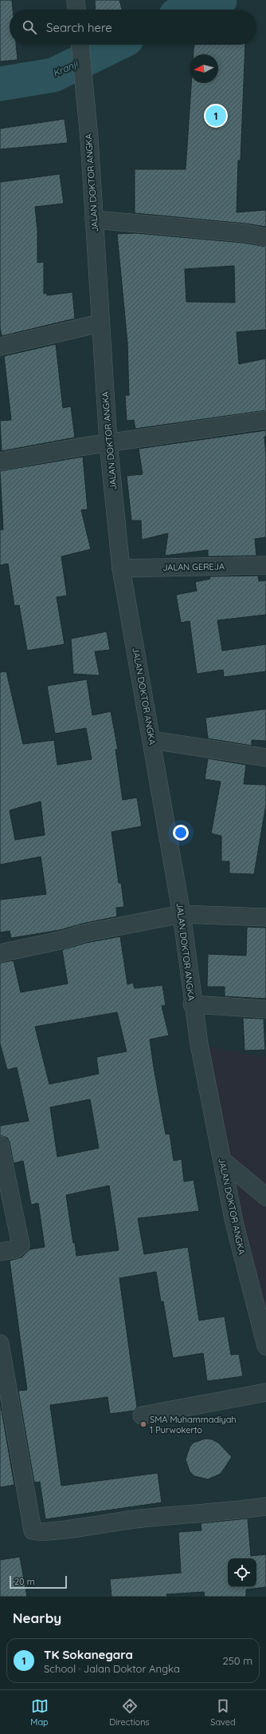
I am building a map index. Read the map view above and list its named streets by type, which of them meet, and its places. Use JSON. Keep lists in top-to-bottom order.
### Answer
{
  "streets": {
    "street": ["JALAN DOKTOR ANGKA", "JALAN GEREJA"]
  },
  "crossings": [
    ["JALAN DOKTOR ANGKA", "JALAN GEREJA"]
  ],
  "water": ["Kranji"],
  "places": ["SMA Muhammadiyah 1 Purwokerto"],
  "scale_bar": "20 m",
  "north": "left",
  "page": {
    "search": "Search here",
    "pins": "1",
    "scale": "20 m",
    "heading": "Nearby",
    "list": [
      {
        "mark": "1",
        "name": "TK Sokanegara",
        "note": "School · Jalan Doktor Angka",
        "value": "250 m"
      }
    ],
    "nav": ["Map", "Directions", "Saved"]
  }
}
